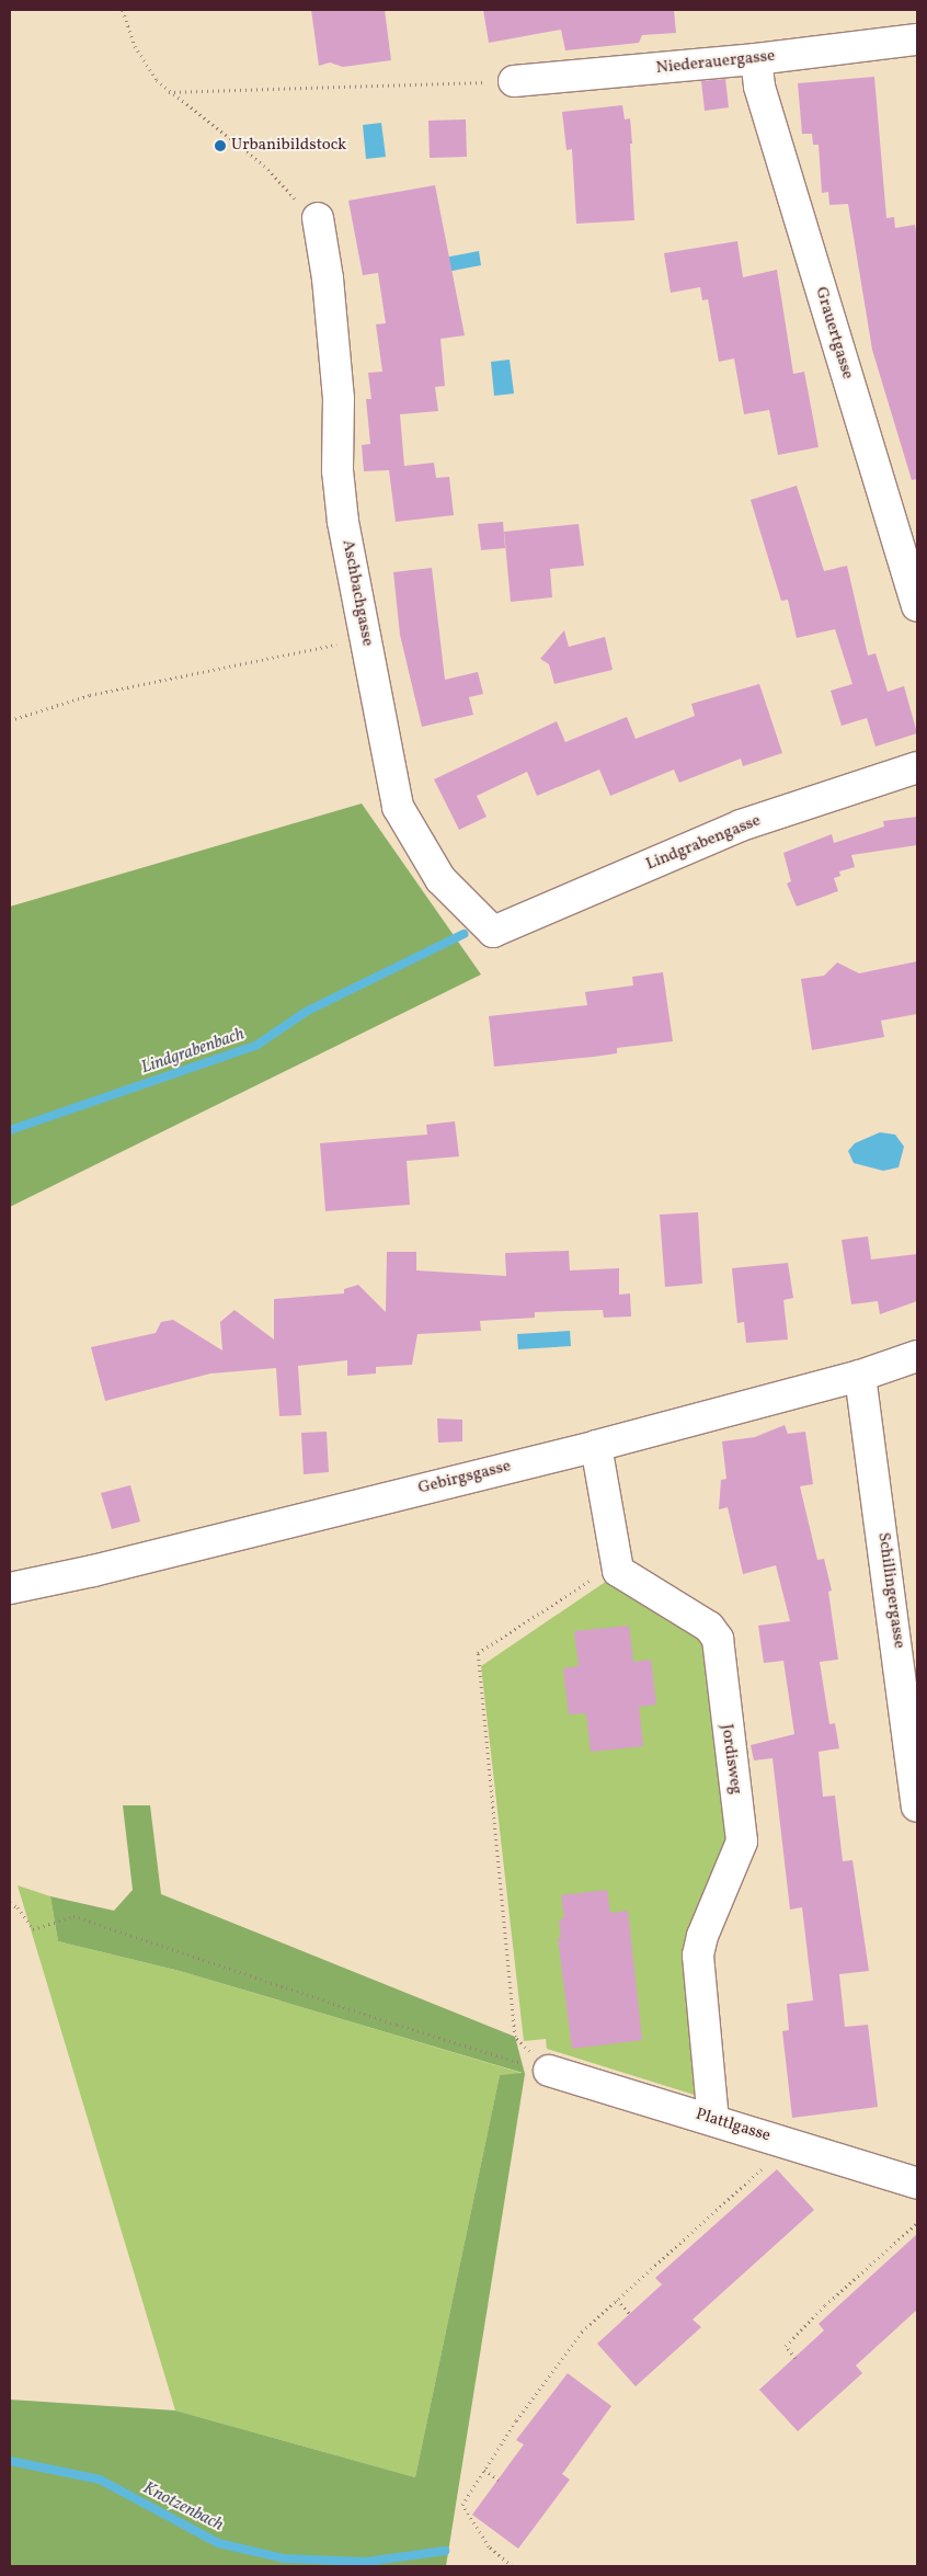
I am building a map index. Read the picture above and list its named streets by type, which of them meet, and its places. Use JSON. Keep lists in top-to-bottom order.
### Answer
{
  "streets": {
    "street": [
      "Niederauergasse",
      "Grauertgasse",
      "Aschbachgasse",
      "Lindgrabengasse",
      "Gebirgsgasse",
      "Schillingergasse",
      "Jordisweg",
      "Plattlgasse"
    ]
  },
  "crossings": [
    ["Niederauergasse", "Grauertgasse"],
    ["Aschbachgasse", "Lindgrabengasse"],
    ["Gebirgsgasse", "Schillingergasse"],
    ["Jordisweg", "Plattlgasse"]
  ],
  "water": ["Lindgrabenbach", "Knotzenbach"],
  "places": ["Urbanibildstock"]
}
